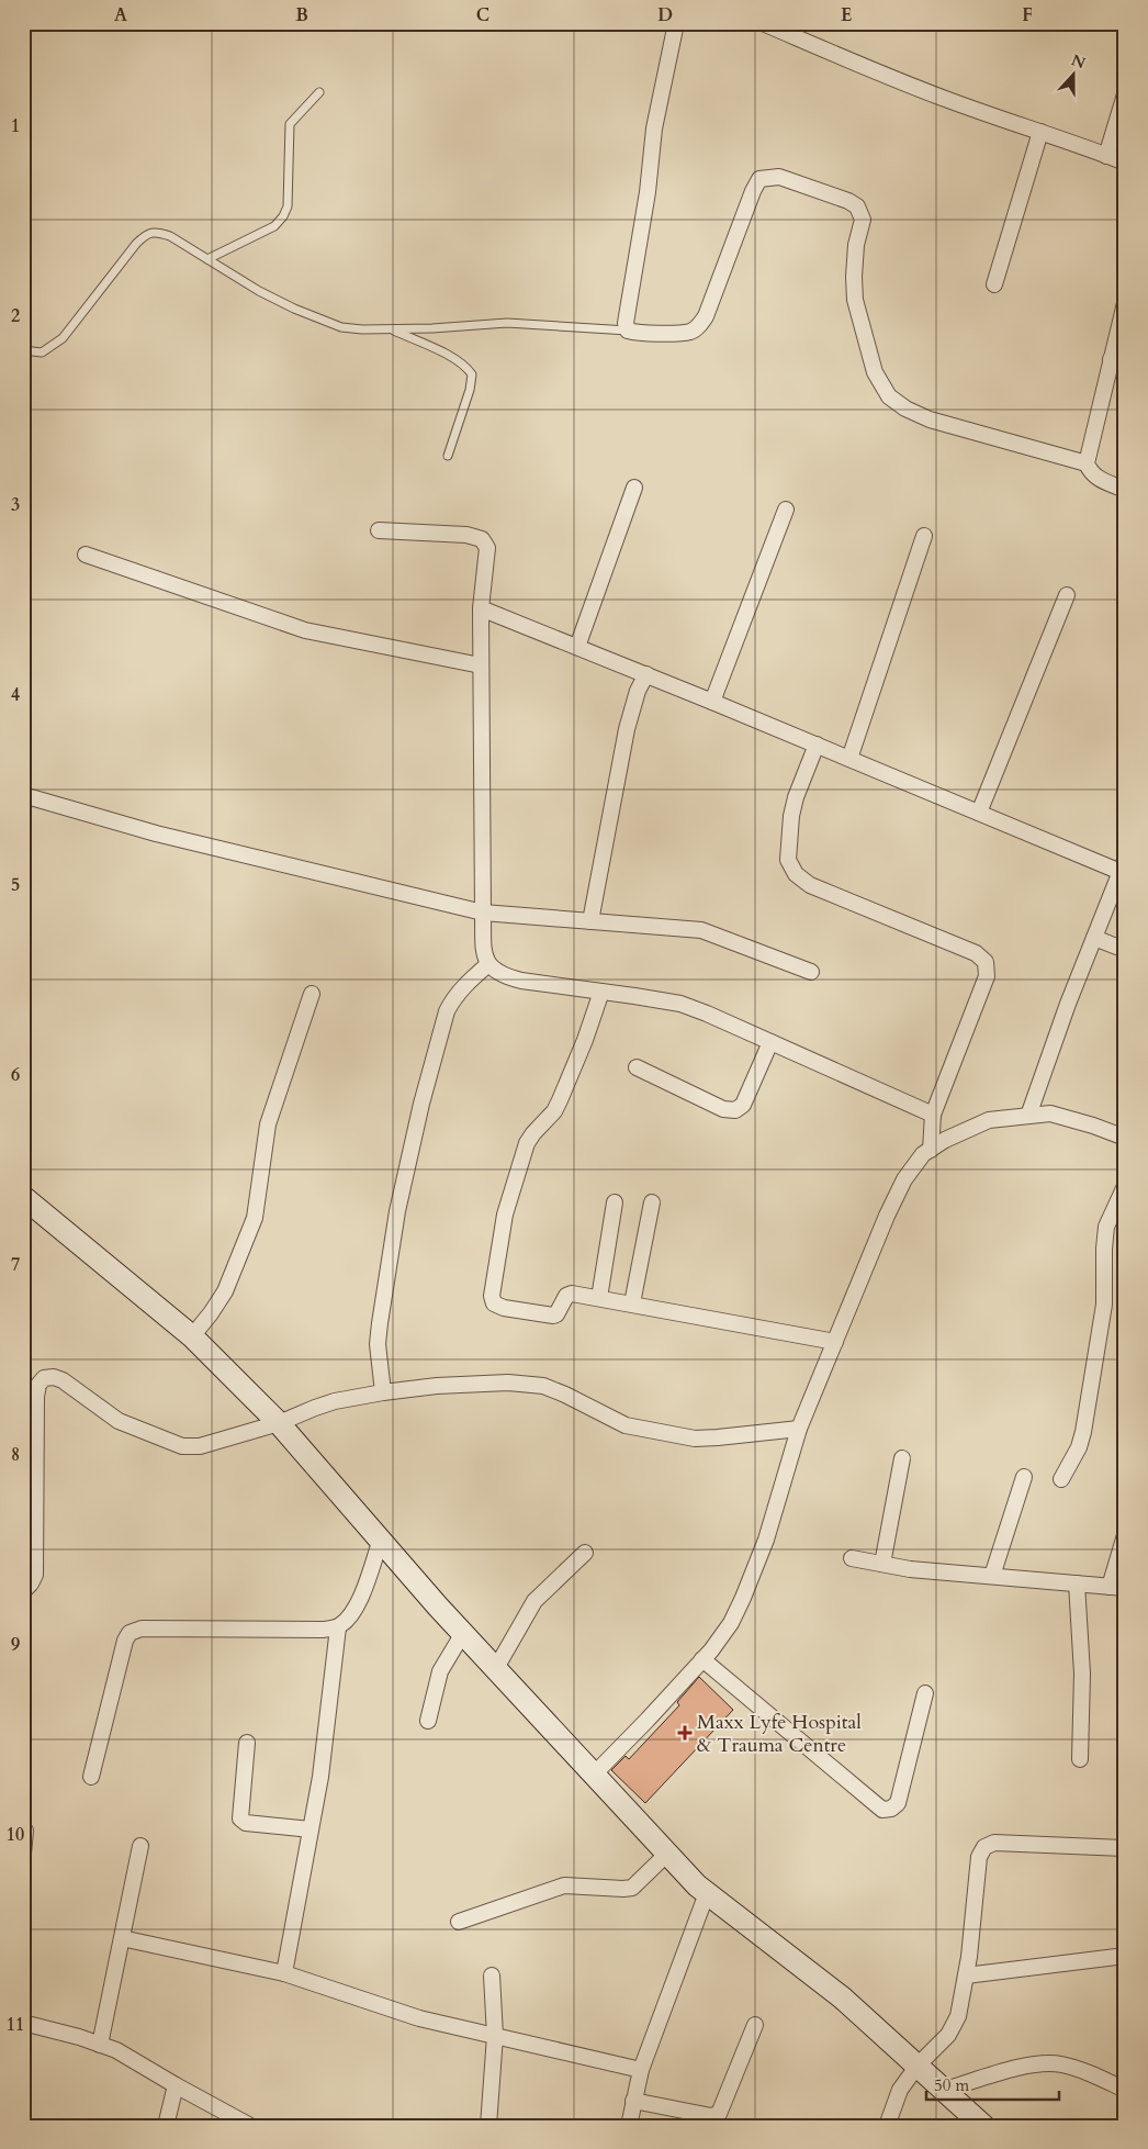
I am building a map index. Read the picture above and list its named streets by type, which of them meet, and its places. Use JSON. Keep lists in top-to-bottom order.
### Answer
{
  "places": {
    "health": ["Maxx Lyfe Hospital & Trauma Centre"]
  },
  "scale_bar": "50 m",
  "north": "top",
  "grid": {
    "columns": [
      "A",
      "B",
      "C",
      "D",
      "E",
      "F"
    ],
    "rows": [
      "1",
      "2",
      "3",
      "4",
      "5",
      "6",
      "7",
      "8",
      "9",
      "10",
      "11"
    ]
  }
}
